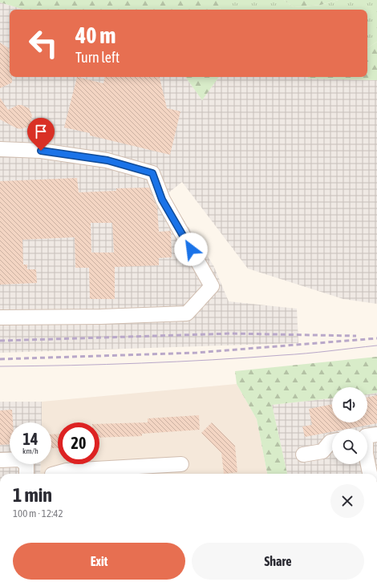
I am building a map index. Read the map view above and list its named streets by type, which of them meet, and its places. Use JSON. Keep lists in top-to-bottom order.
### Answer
{
  "page": {
    "turn": ["40 m", "Turn left"],
    "speed": "14 km/h",
    "limit": "20",
    "heading": ["1 min", "100 m · 12:42"],
    "buttons": ["Exit", "Share"]
  }
}
